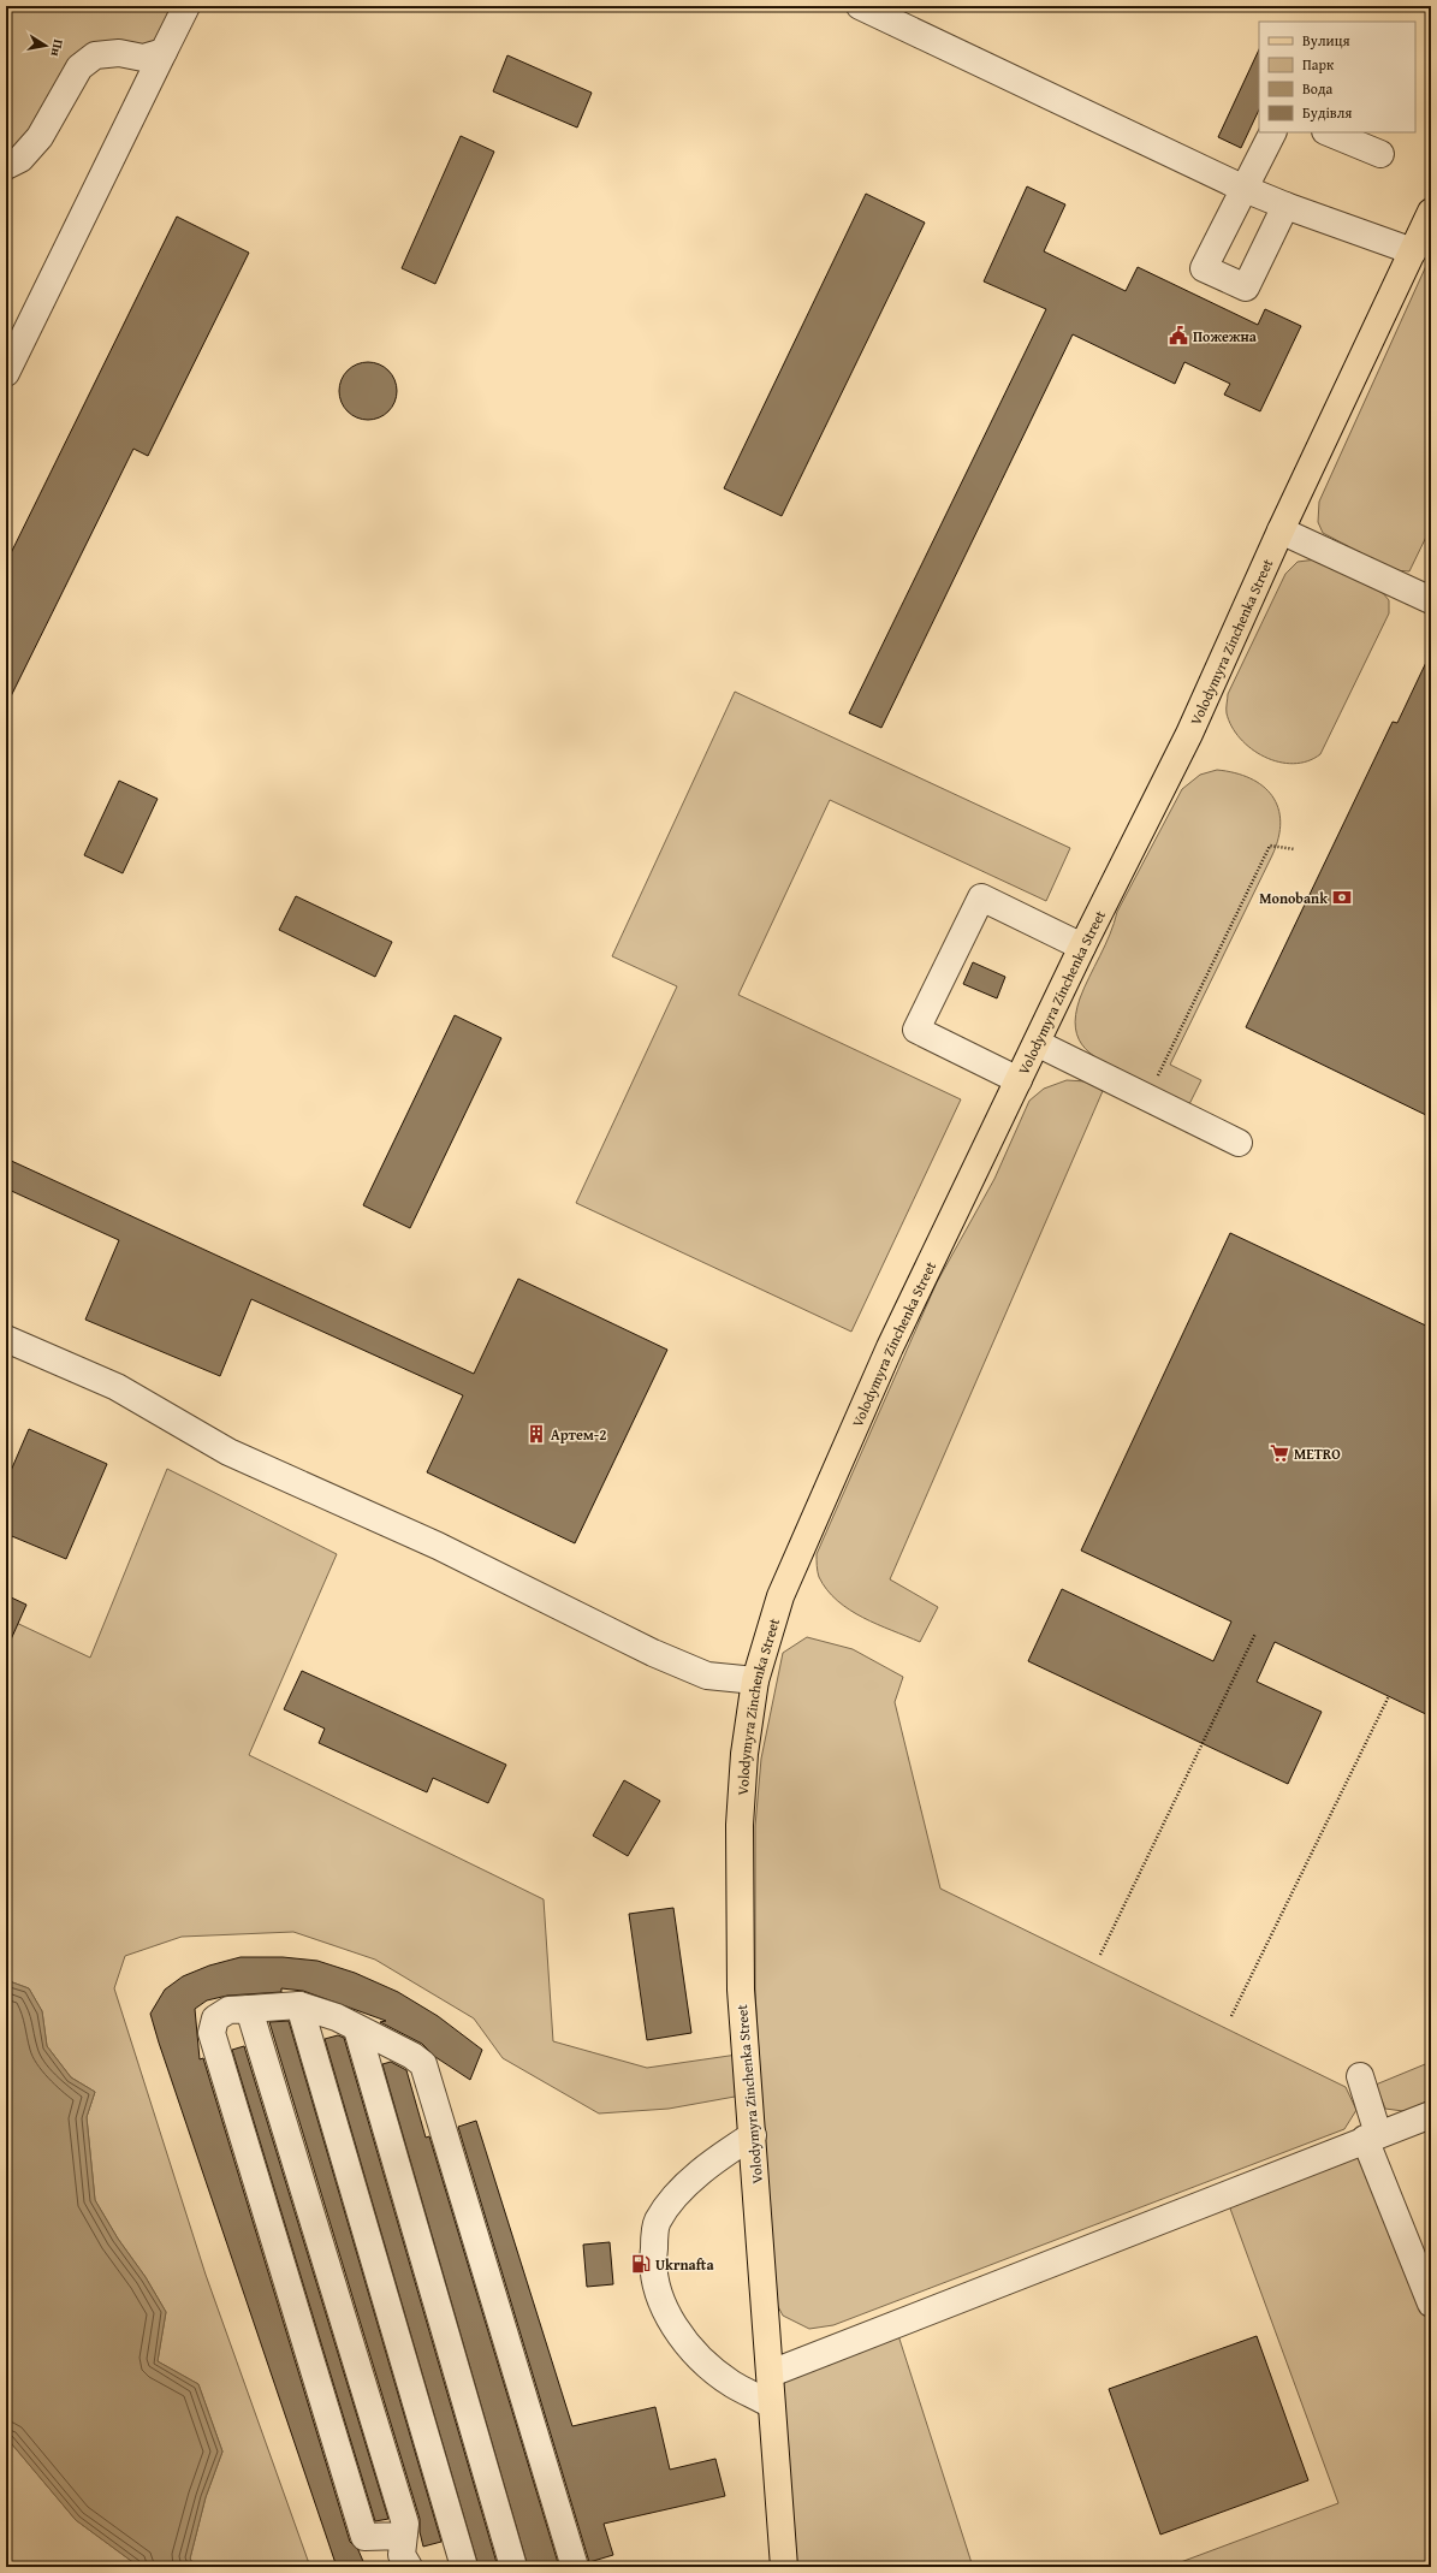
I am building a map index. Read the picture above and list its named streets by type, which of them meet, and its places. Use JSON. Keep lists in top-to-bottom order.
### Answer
{
  "streets": {
    "main road": ["Volodymyra Zinchenka Street"]
  },
  "places": {
    "public building": ["Пожежна"],
    "bank": ["Monobank"],
    "building": ["Артем-2"],
    "supermarket": ["METRO"],
    "fuel station": ["Ukrnafta"]
  },
  "legend": [
    "Вулиця",
    "Парк",
    "Вода",
    "Будівля"
  ],
  "north": "right"
}
